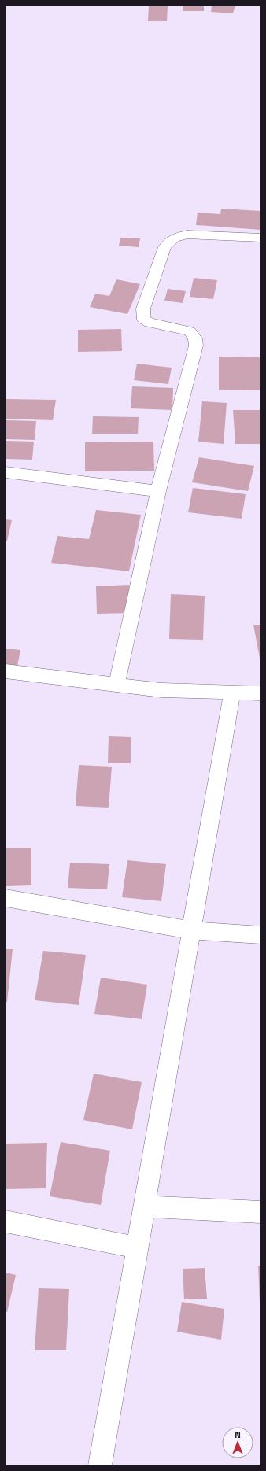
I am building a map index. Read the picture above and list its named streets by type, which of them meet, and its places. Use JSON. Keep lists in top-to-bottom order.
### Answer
{
  "north": "top"
}
